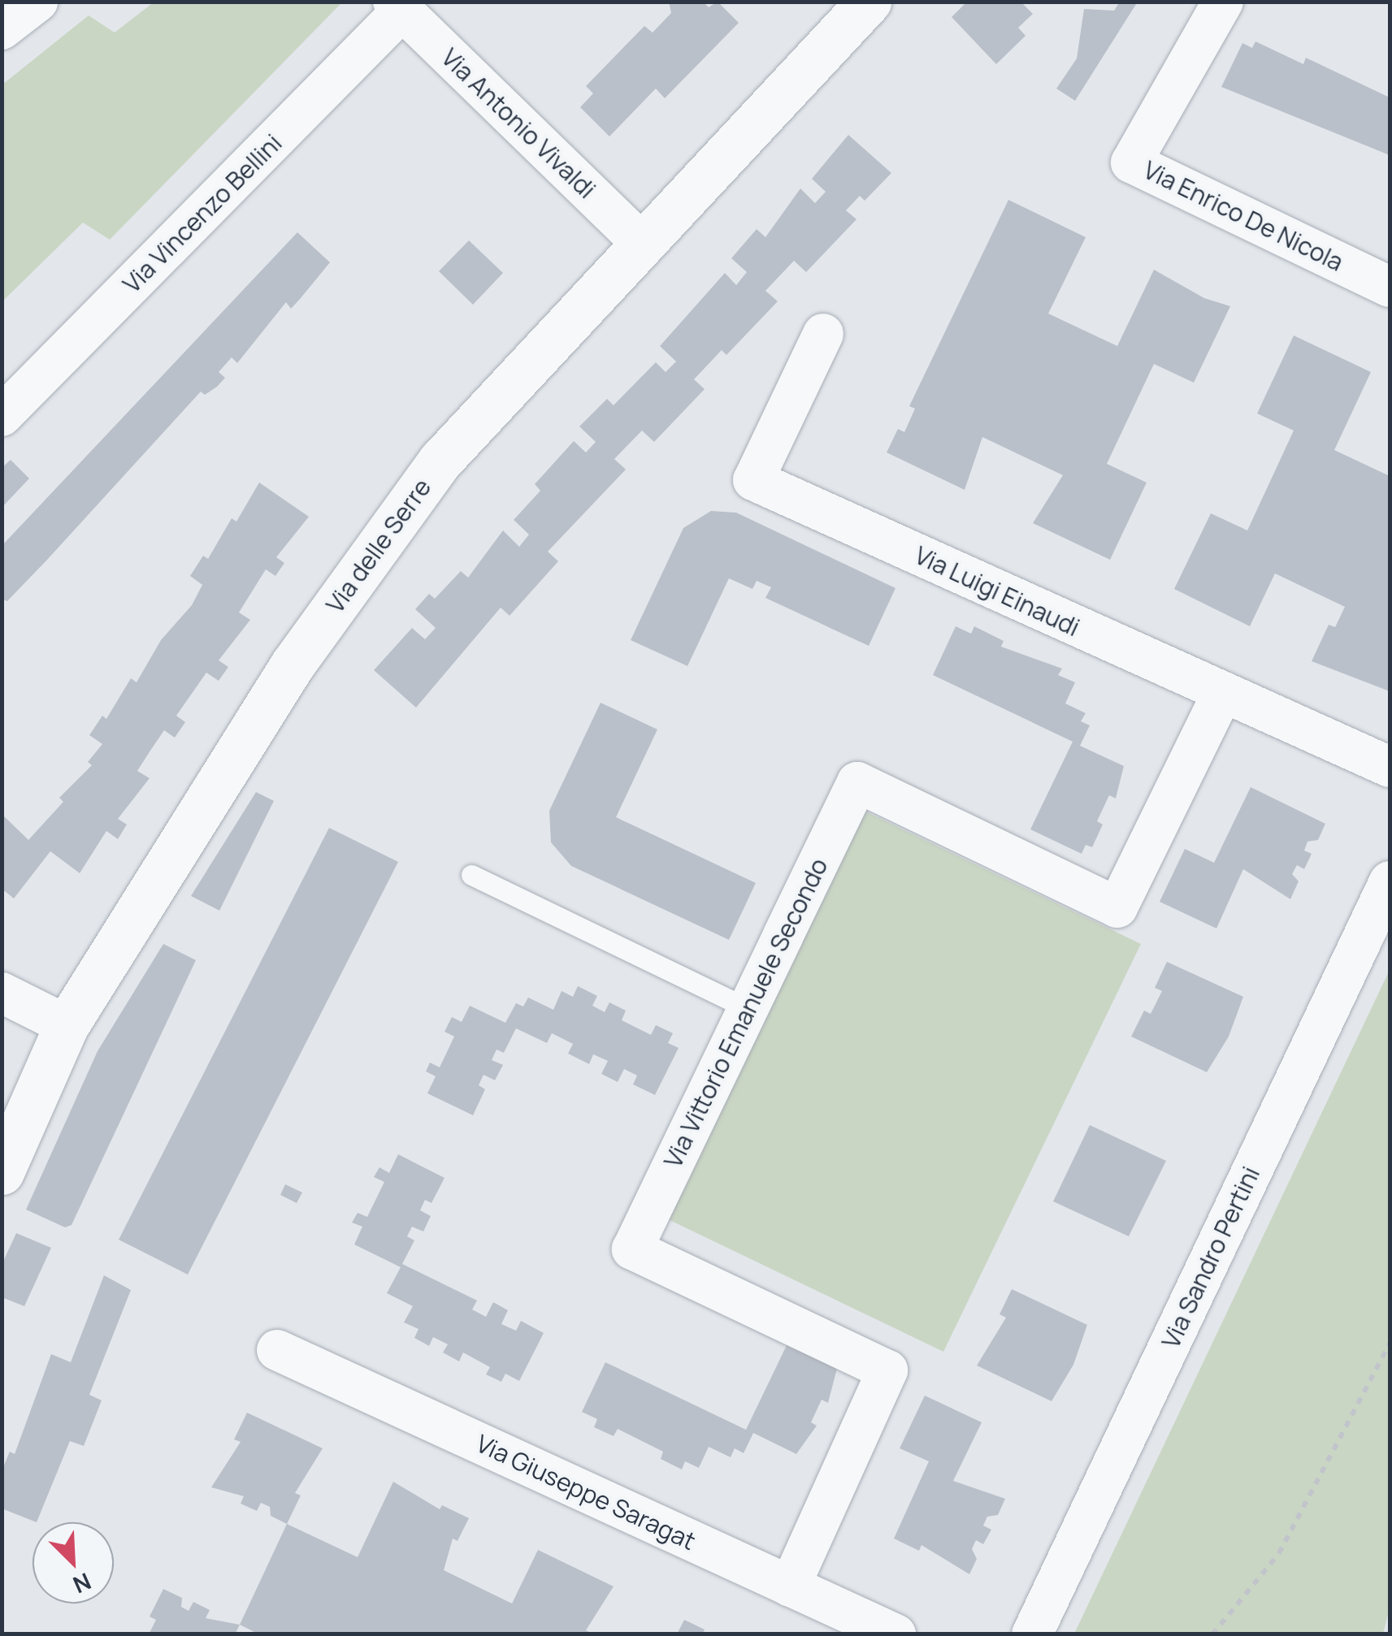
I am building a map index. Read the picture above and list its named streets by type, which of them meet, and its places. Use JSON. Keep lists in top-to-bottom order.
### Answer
{
  "streets": {
    "street": [
      "Via Antonio Vivaldi",
      "Via Vincenzo Bellini",
      "Via Enrico De Nicola",
      "Via delle Serre",
      "Via Luigi Einaudi",
      "Via Vittorio Emanuele Secondo",
      "Via Sandro Pertini",
      "Via Giuseppe Saragat"
    ]
  },
  "crossings": [
    ["Via Antonio Vivaldi", "Via Vincenzo Bellini"],
    ["Via Antonio Vivaldi", "Via delle Serre"],
    ["Via Luigi Einaudi", "Via Vittorio Emanuele Secondo"],
    ["Via Vittorio Emanuele Secondo", "Via Giuseppe Saragat"]
  ],
  "north": "bottom right"
}
